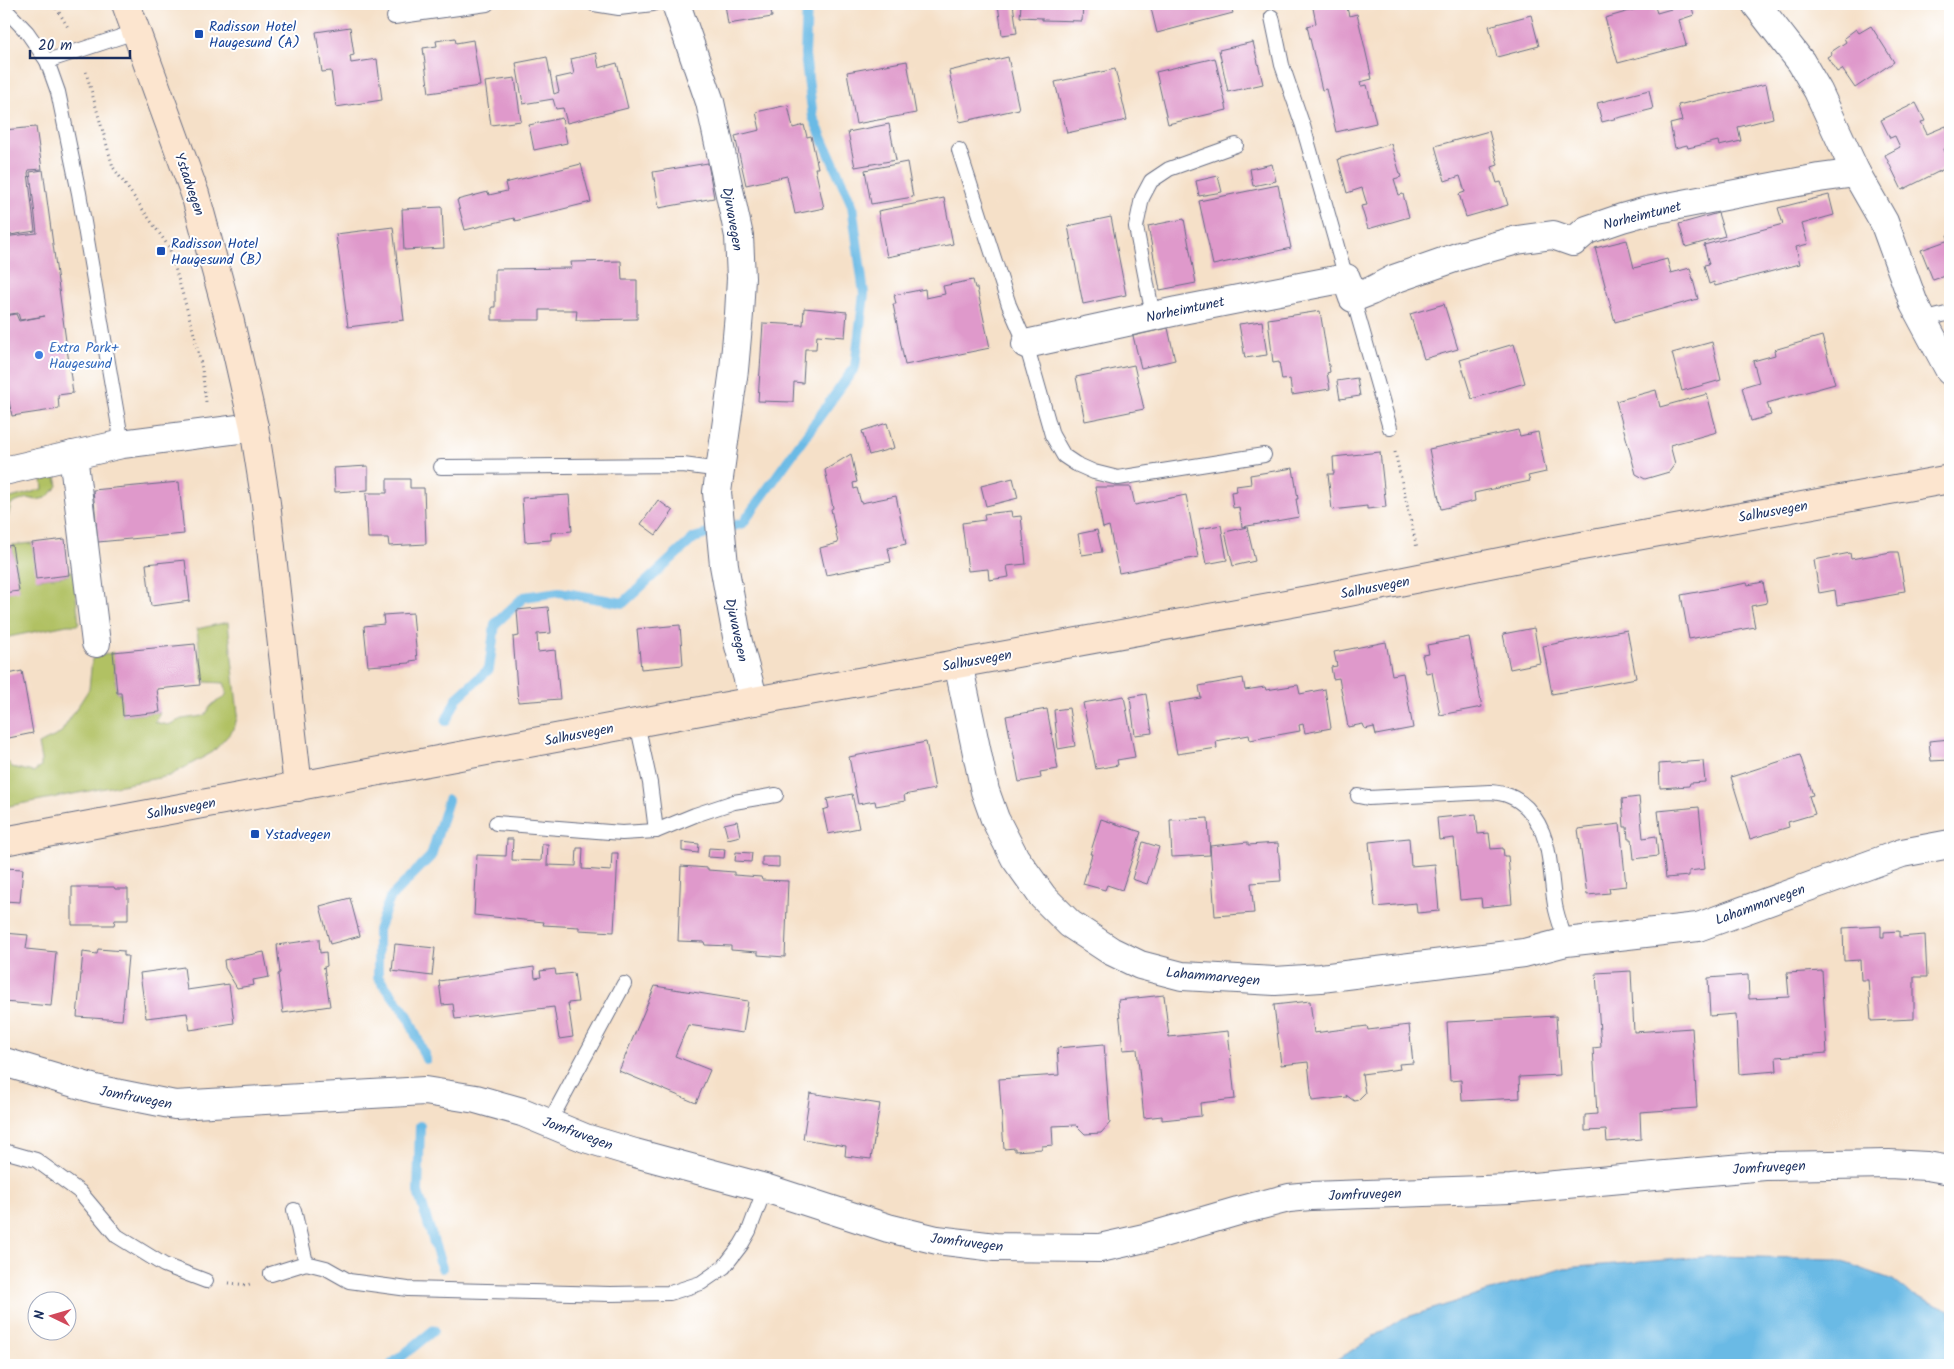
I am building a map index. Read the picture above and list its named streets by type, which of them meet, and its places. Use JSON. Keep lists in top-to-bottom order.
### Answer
{
  "streets": {
    "main road": ["Ystadvegen", "Salhusvegen"],
    "street": [
      "Norheimtunet",
      "Djuvavegen",
      "Lahammarvegen",
      "Jomfruvegen"
    ]
  },
  "crossings": [
    ["Ystadvegen", "Salhusvegen"],
    ["Djuvavegen", "Salhusvegen"],
    ["Salhusvegen", "Lahammarvegen"]
  ],
  "places": {
    "transit": ["Radisson Hotel Haugesund (A)", "Radisson Hotel Haugesund (B)", "Ystadvegen"],
    "other": ["Extra Park+ Haugesund"]
  },
  "scale_bar": "20 m",
  "north": "left"
}
